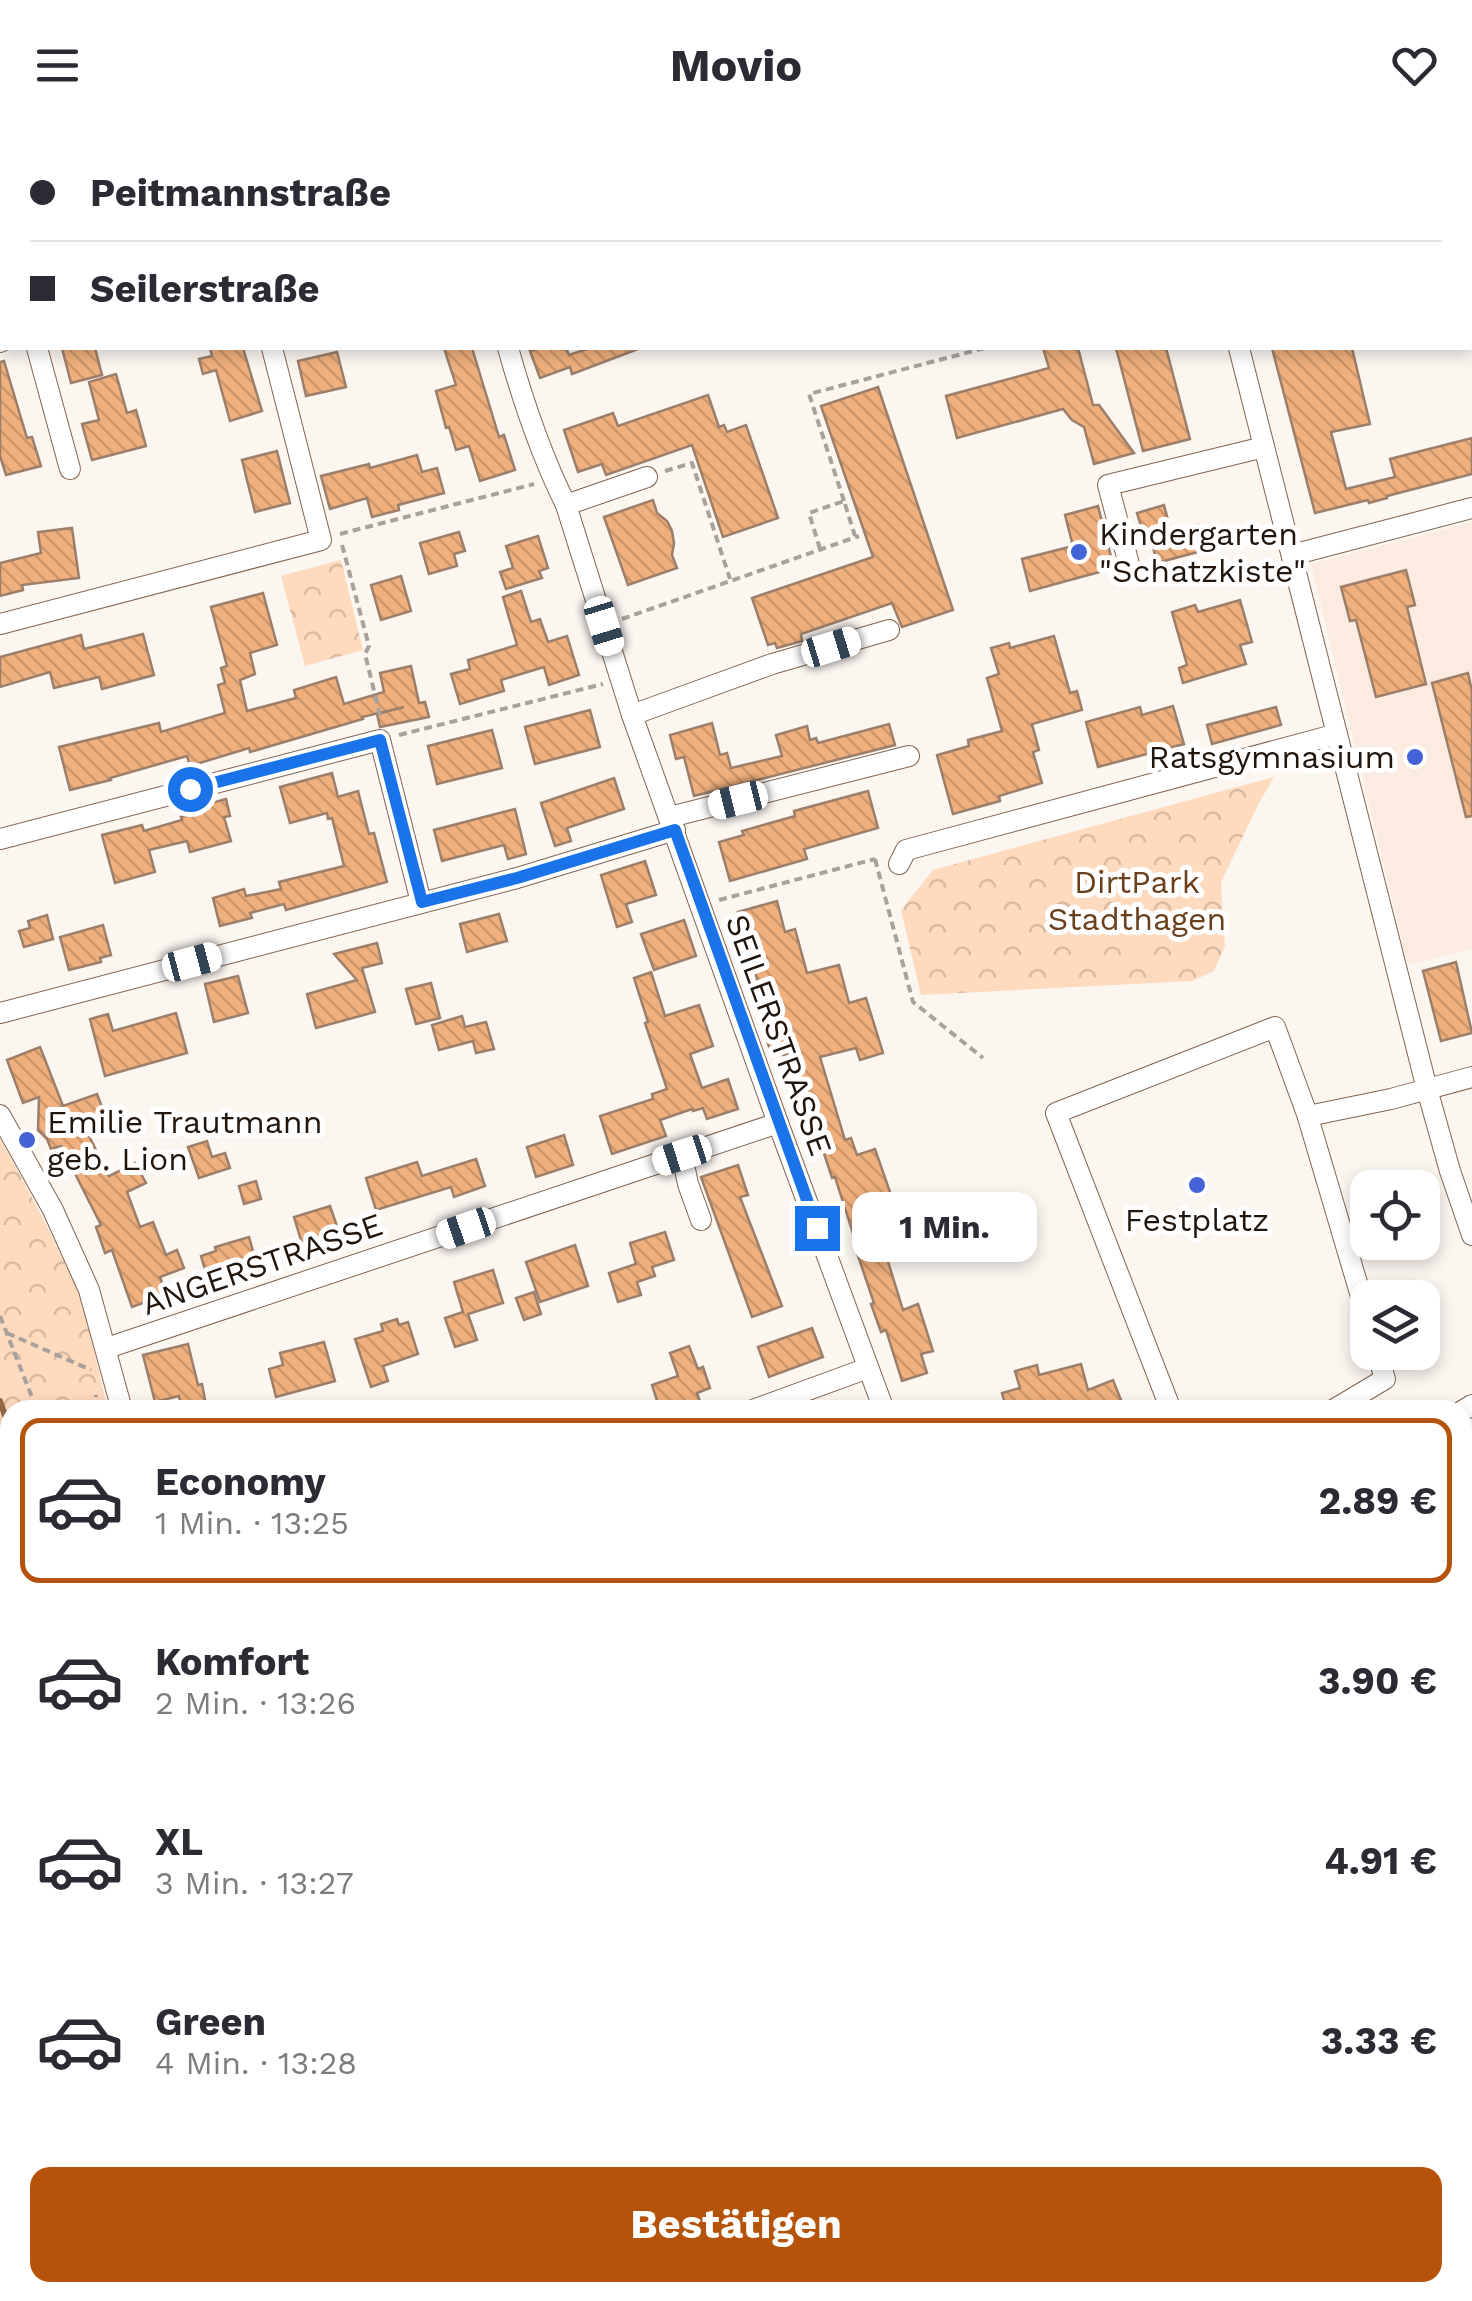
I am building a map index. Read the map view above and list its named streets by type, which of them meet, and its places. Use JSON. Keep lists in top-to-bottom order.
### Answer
{
  "streets": {
    "street": ["SEILERSTRASSE", "ANGERSTRASSE"]
  },
  "crossings": [
    ["SEILERSTRASSE", "ANGERSTRASSE"]
  ],
  "parks": ["DirtPark Stadthagen"],
  "places": [
    "Kindergarten \"Schatzkiste\"",
    "Ratsgymnasium",
    "Emilie Trautmann geb. Lion",
    "Festplatz"
  ],
  "page": {
    "header": "Movio",
    "banner": ["Peitmannstraße", "Seilerstraße"],
    "bubble": "1 Min.",
    "list": [
      {
        "name": "Economy",
        "note": "1 Min. · 13:25",
        "value": "2.89 €"
      },
      {
        "name": "Komfort",
        "note": "2 Min. · 13:26",
        "value": "3.90 €"
      },
      {
        "name": "XL",
        "note": "3 Min. · 13:27",
        "value": "4.91 €"
      },
      {
        "name": "Green",
        "note": "4 Min. · 13:28",
        "value": "3.33 €"
      }
    ],
    "buttons": "Bestätigen"
  }
}
